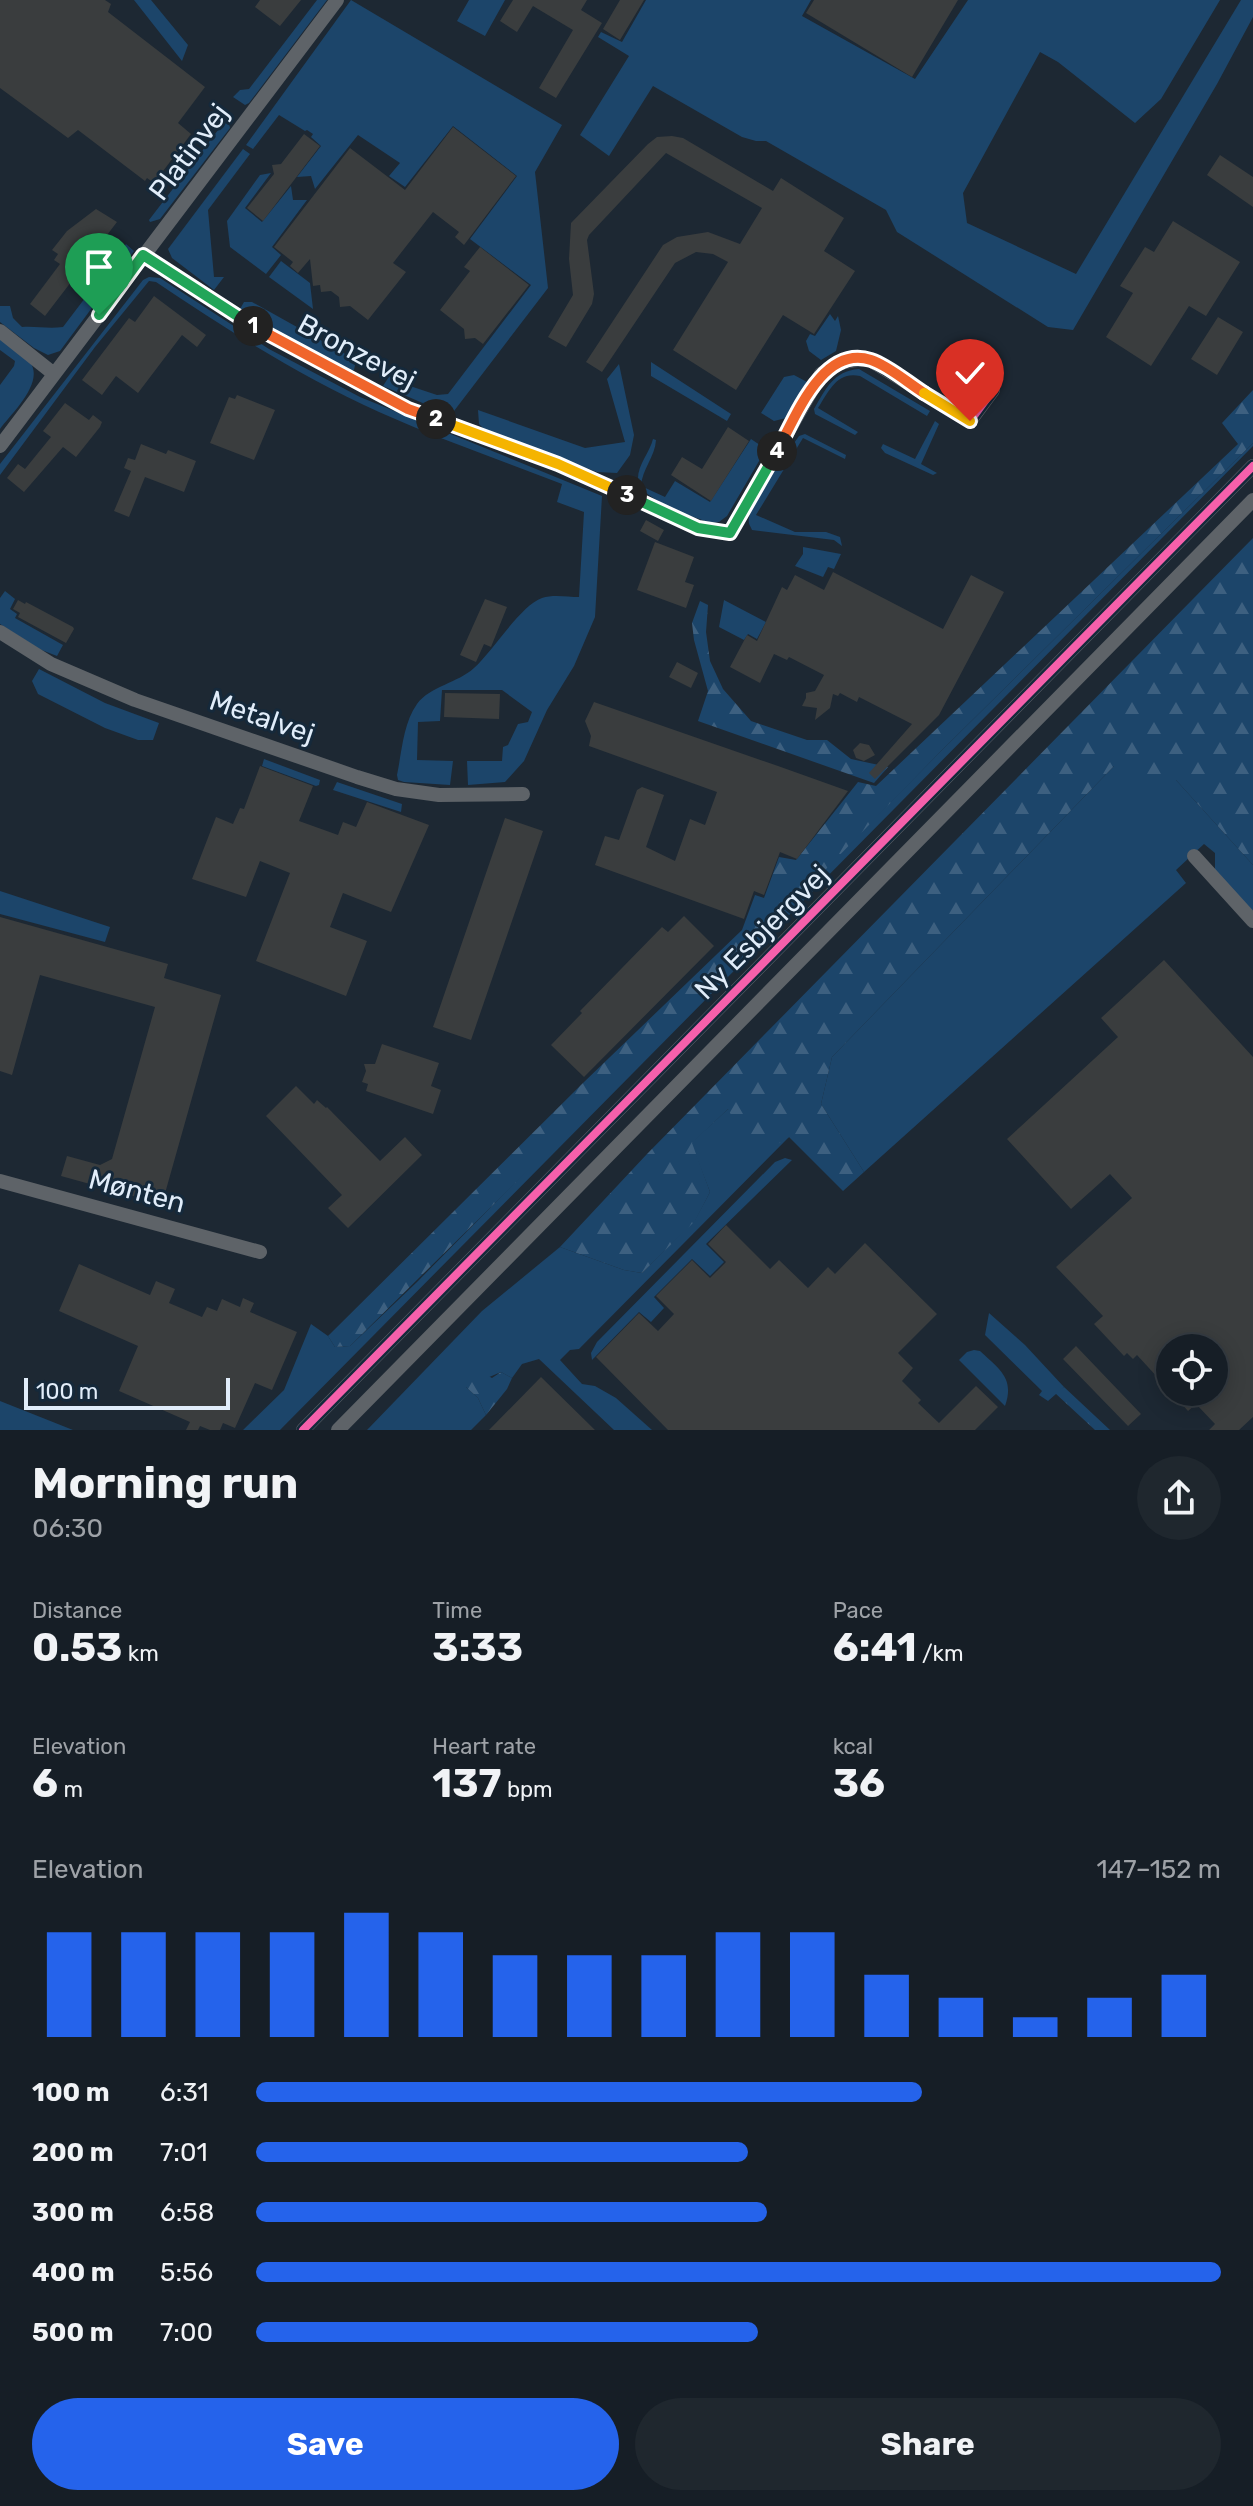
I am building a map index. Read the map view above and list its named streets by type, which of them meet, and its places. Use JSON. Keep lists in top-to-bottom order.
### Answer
{
  "streets": {
    "street": [
      "Platinvej",
      "Bronzevej",
      "Metalvej",
      "Ny Esbjergvej",
      "Mønten"
    ]
  },
  "crossings": [
    ["Platinvej", "Bronzevej"]
  ],
  "scale_bar": "100 m",
  "page": {
    "pins": [
      "1",
      "2",
      "4",
      "3"
    ],
    "scale": "100 m",
    "heading": ["Morning run", "06:30"],
    "stats": [
      ["Distance", "0.53 km"],
      ["Time", "3:33"],
      ["Pace", "6:41 /km"],
      ["Elevation", "6 m"],
      ["Heart rate", "137 bpm"],
      ["kcal", "36"]
    ],
    "chart": ["Elevation", "147–152 m"],
    "list": [
      {
        "name": "100 m",
        "note": "6:31"
      },
      {
        "name": "200 m",
        "note": "7:01"
      },
      {
        "name": "300 m",
        "note": "6:58"
      },
      {
        "name": "400 m",
        "note": "5:56"
      },
      {
        "name": "500 m",
        "note": "7:00"
      }
    ],
    "buttons": ["Save", "Share"]
  }
}
